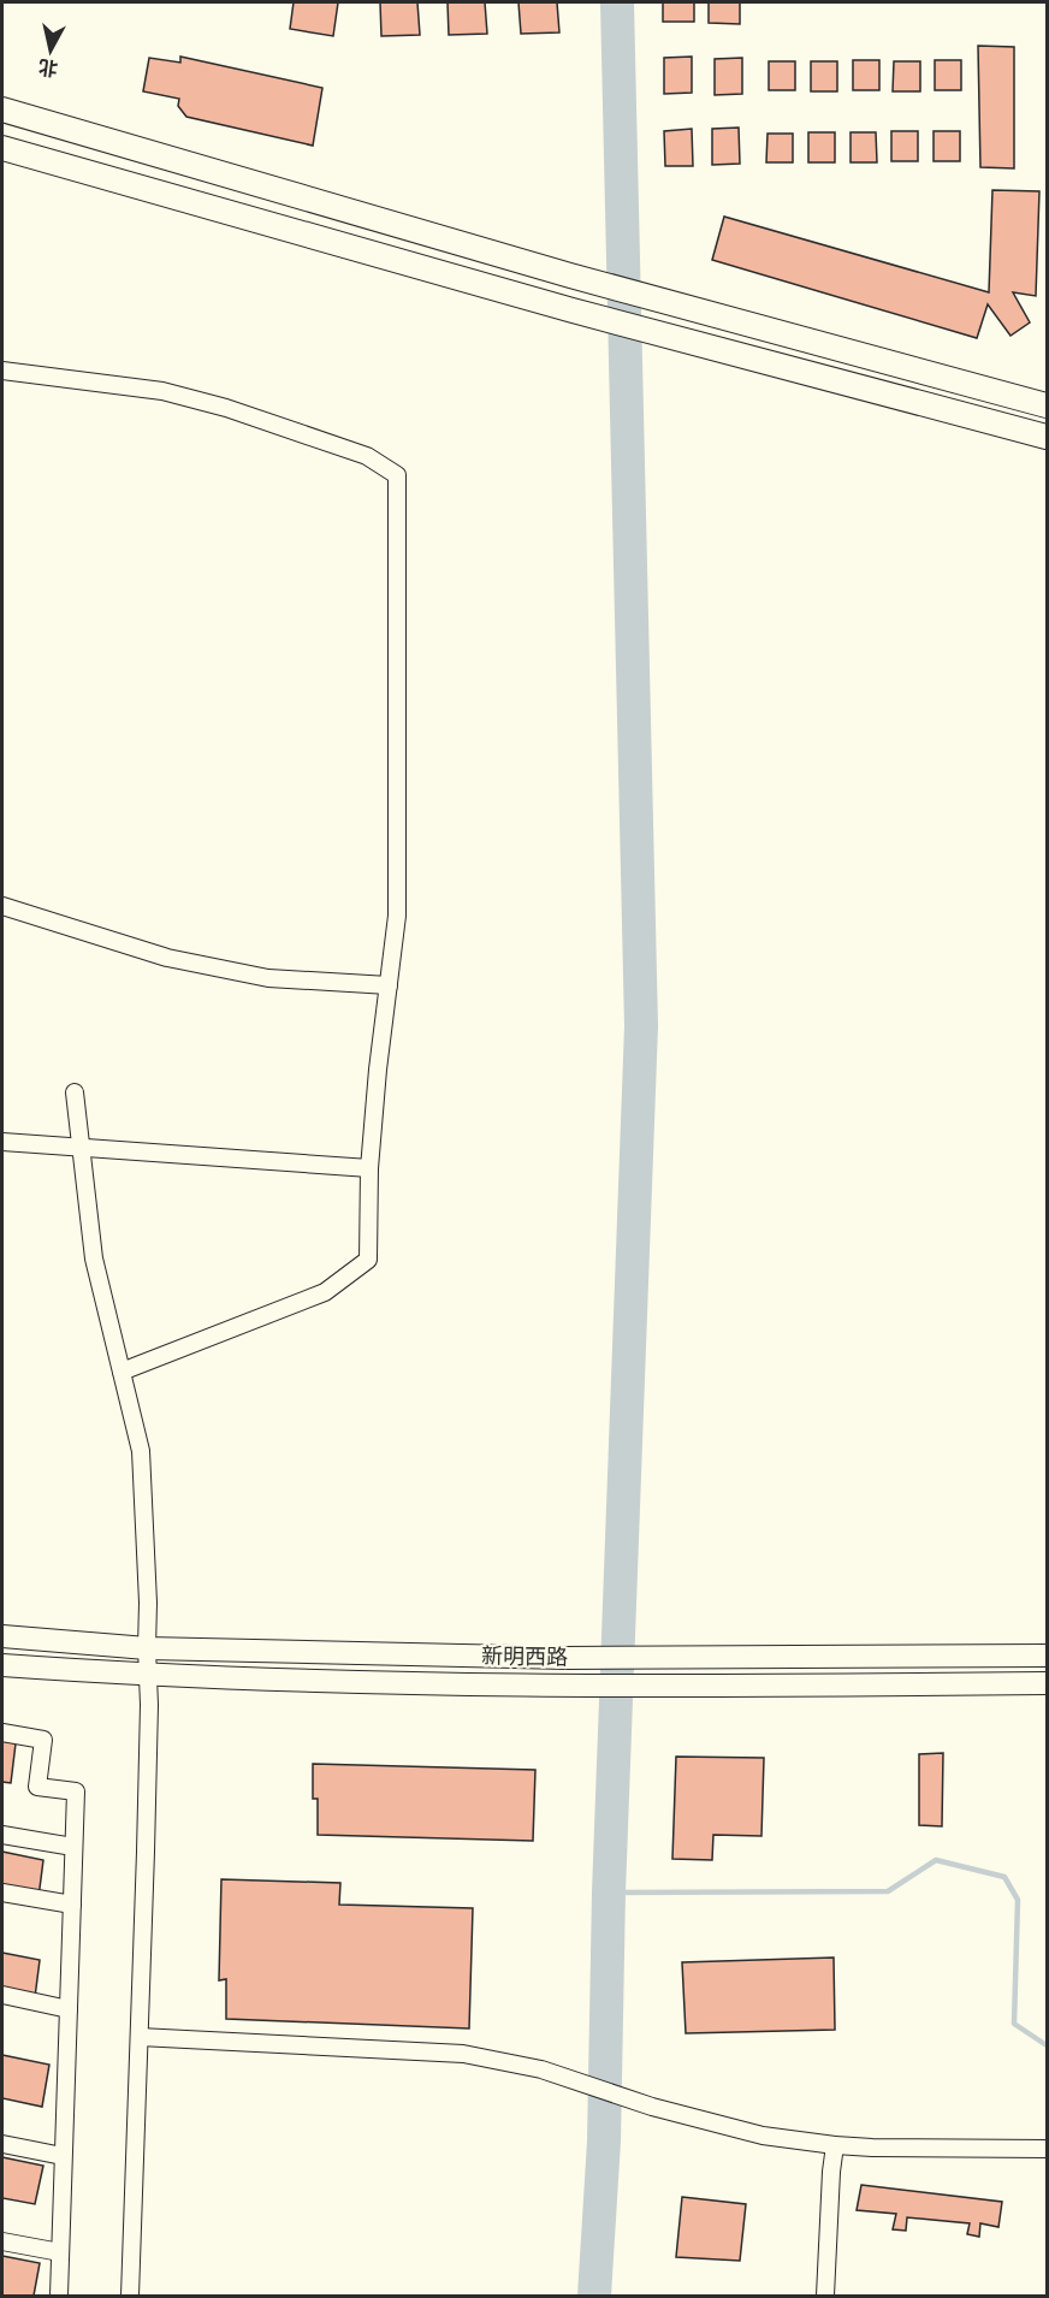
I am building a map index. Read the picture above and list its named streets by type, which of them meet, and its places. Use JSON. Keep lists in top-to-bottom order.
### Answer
{
  "streets": {
    "street": ["新明西路"]
  },
  "north": "bottom"
}
